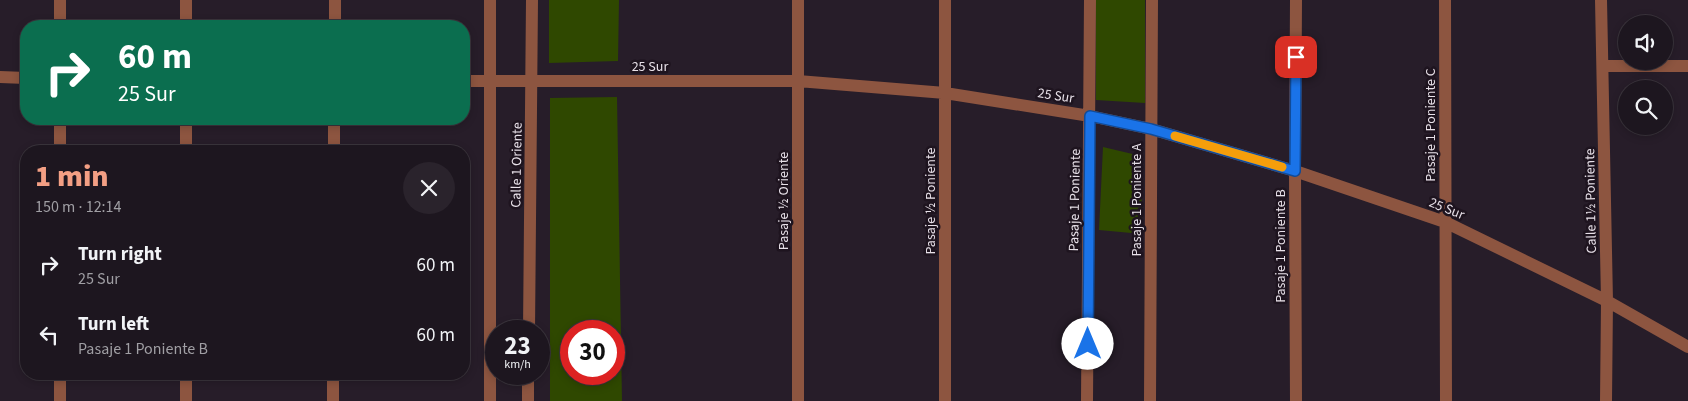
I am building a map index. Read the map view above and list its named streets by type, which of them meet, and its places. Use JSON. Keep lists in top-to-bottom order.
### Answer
{
  "streets": {
    "street": [
      "25 Sur",
      "Pasaje 1 Poniente C",
      "Calle 1 Oriente",
      "Pasaje 1 Poniente",
      "Pasaje 1 Poniente A",
      "Pasaje ½ Oriente",
      "Pasaje ½ Poniente",
      "Calle 1½ Poniente",
      "Pasaje 1 Poniente B"
    ]
  },
  "crossings": [
    ["25 Sur", "Pasaje 1 Poniente C"],
    ["25 Sur", "Calle 1 Oriente"],
    ["25 Sur", "Pasaje 1 Poniente"],
    ["25 Sur", "Pasaje 1 Poniente A"],
    ["25 Sur", "Pasaje ½ Oriente"],
    ["25 Sur", "Pasaje ½ Poniente"],
    ["25 Sur", "Calle 1½ Poniente"],
    ["25 Sur", "Pasaje 1 Poniente B"]
  ],
  "page": {
    "turn": ["60 m", "25 Sur"],
    "heading": ["1 min", "150 m · 12:14"],
    "list": [
      {
        "name": "Turn right",
        "note": "25 Sur",
        "value": "60 m"
      },
      {
        "name": "Turn left",
        "note": "Pasaje 1 Poniente B",
        "value": "60 m"
      }
    ],
    "speed": "23 km/h",
    "limit": "30"
  }
}
